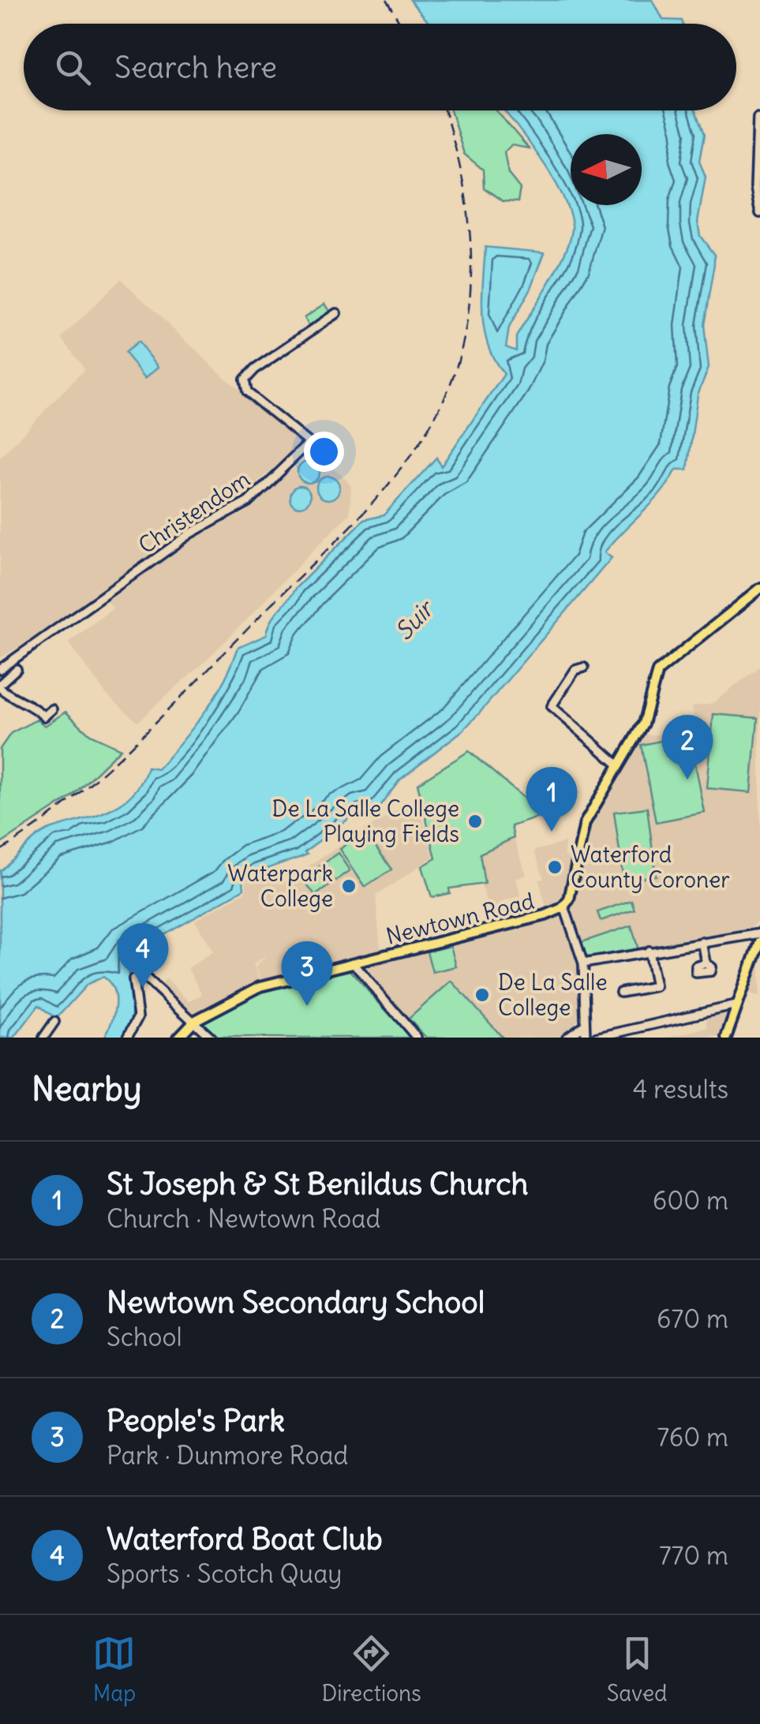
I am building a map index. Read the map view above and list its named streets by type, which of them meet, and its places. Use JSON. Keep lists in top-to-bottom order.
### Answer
{
  "streets": {
    "main road": ["Newtown Road"],
    "street": ["Christendom"]
  },
  "water": ["Suir"],
  "places": [
    "De La Salle College Playing Fields",
    "Waterford County Coroner",
    "Waterpark College",
    "De La Salle College"
  ],
  "north": "left",
  "page": {
    "search": "Search here",
    "pins": [
      "2",
      "1",
      "4",
      "3"
    ],
    "heading": ["Nearby", "4 results"],
    "list": [
      {
        "mark": "1",
        "name": "St Joseph & St Benildus Church",
        "note": "Church · Newtown Road",
        "value": "600 m"
      },
      {
        "mark": "2",
        "name": "Newtown Secondary School",
        "note": "School",
        "value": "670 m"
      },
      {
        "mark": "3",
        "name": "People's Park",
        "note": "Park · Dunmore Road",
        "value": "760 m"
      },
      {
        "mark": "4",
        "name": "Waterford Boat Club",
        "note": "Sports · Scotch Quay",
        "value": "770 m"
      }
    ],
    "nav": ["Map", "Directions", "Saved"]
  }
}
